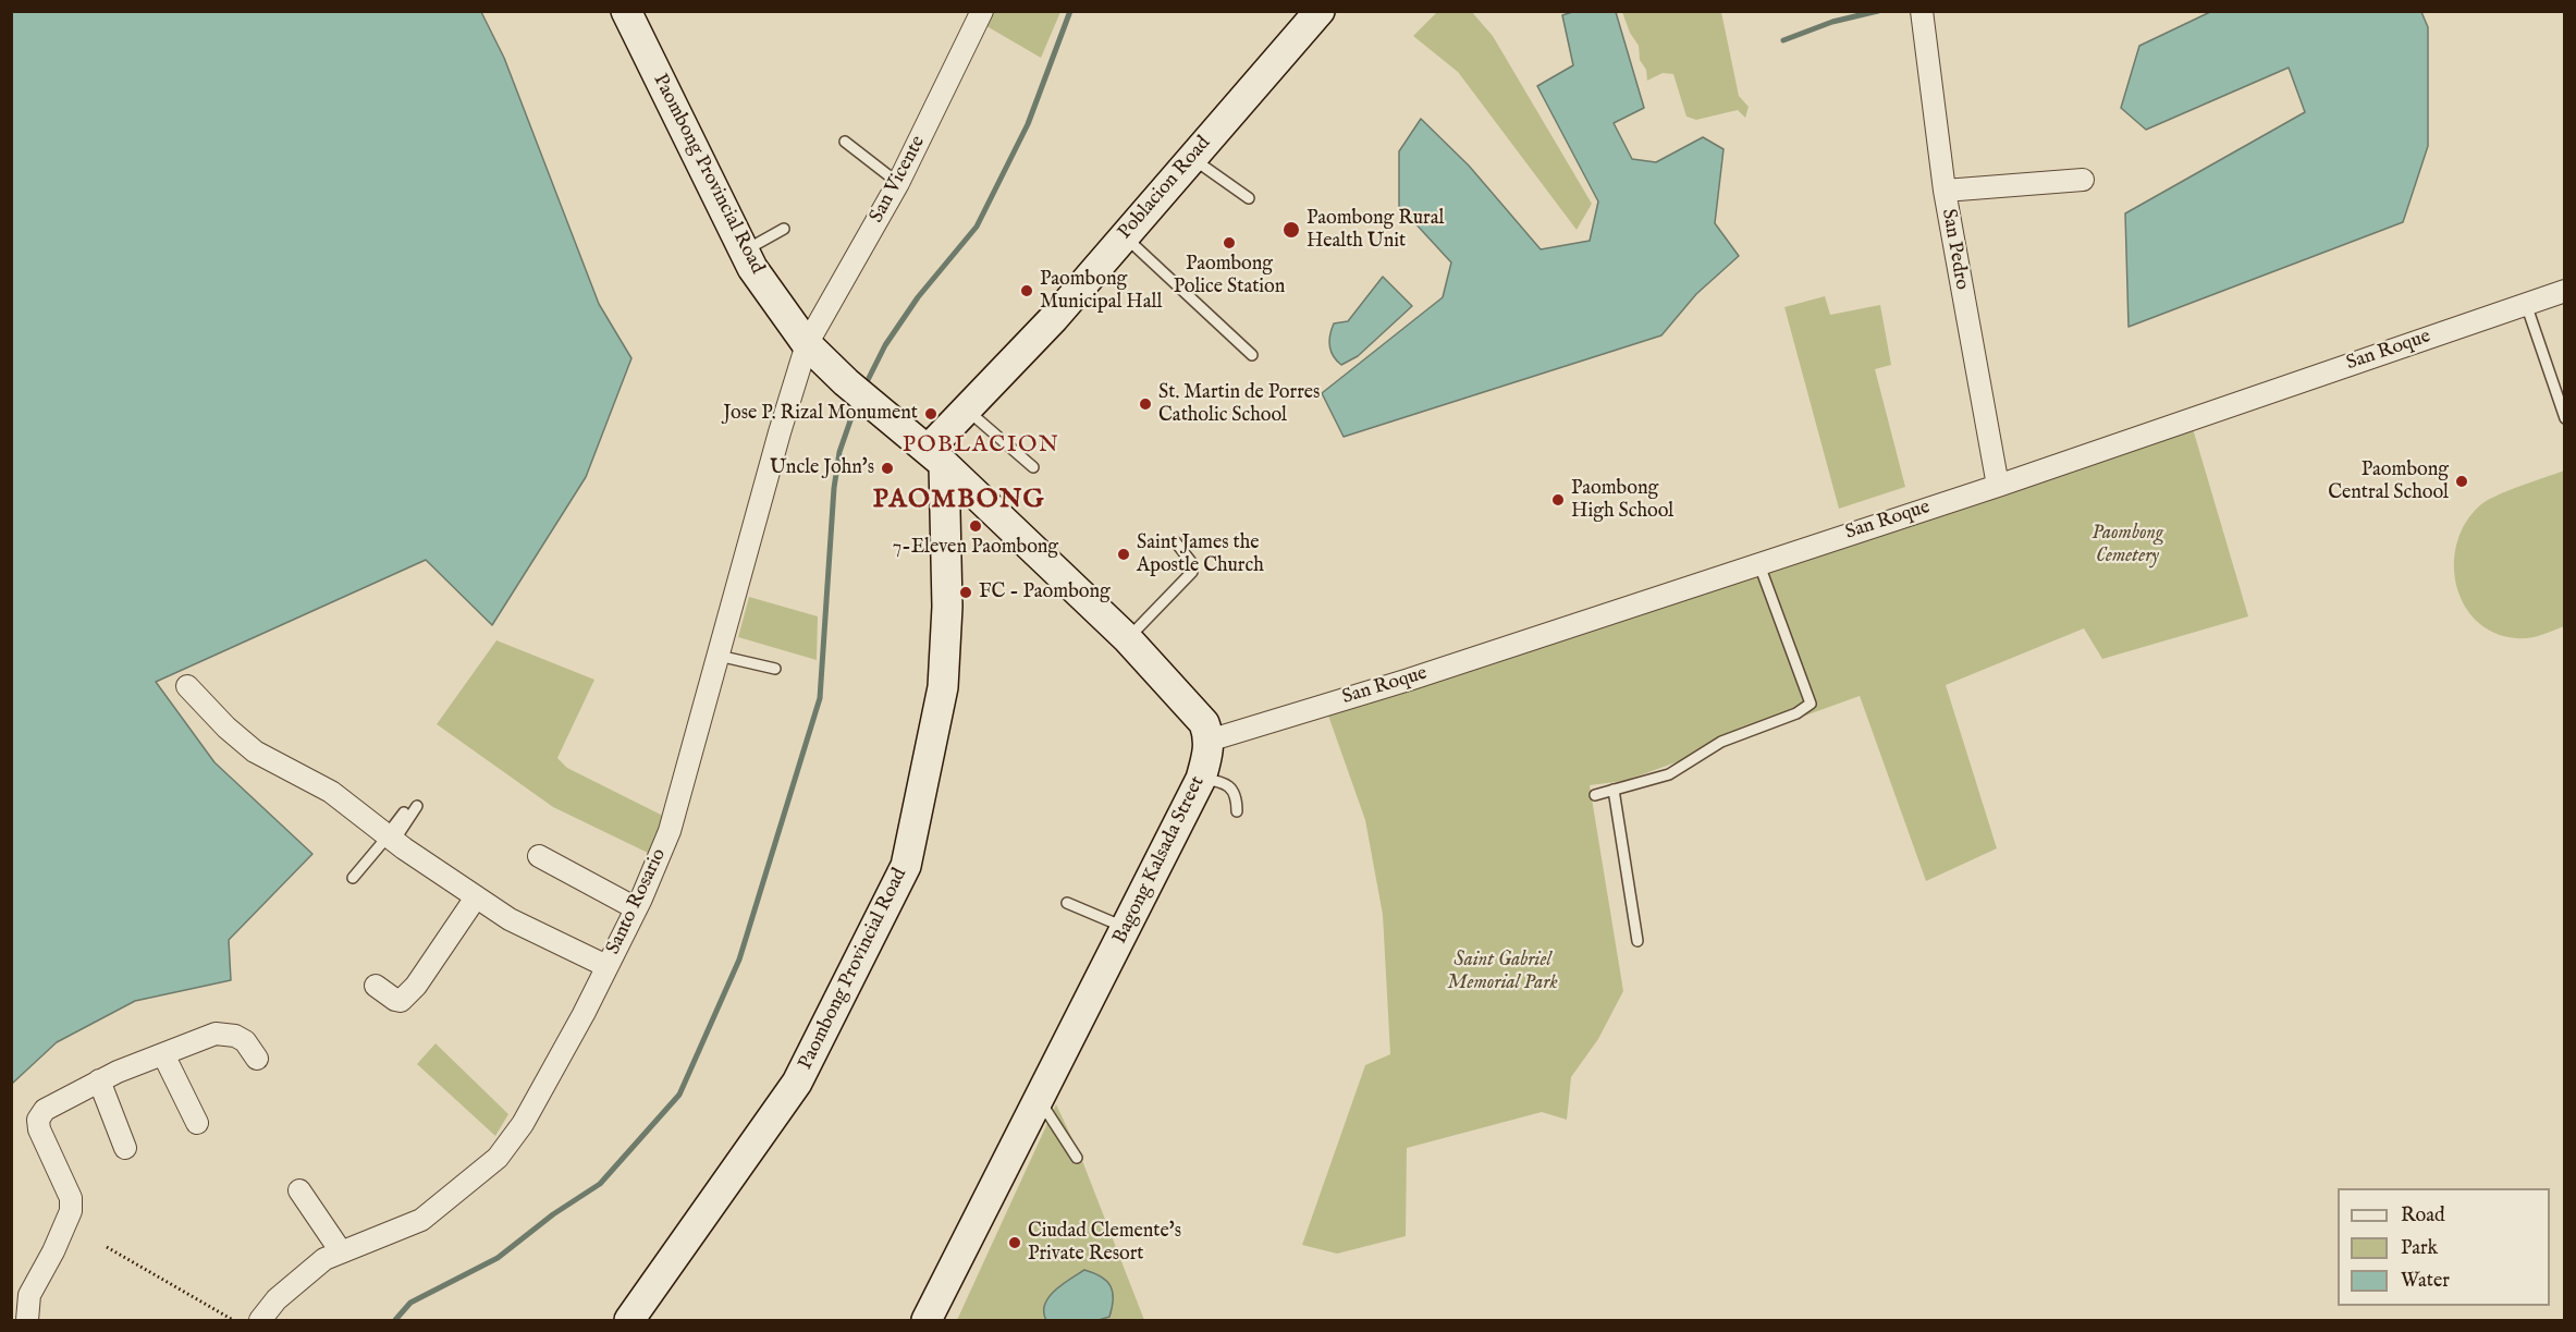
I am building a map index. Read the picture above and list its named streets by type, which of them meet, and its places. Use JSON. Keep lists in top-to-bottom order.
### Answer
{
  "streets": {
    "main road": ["Paombong Provincial Road", "Poblacion Road", "Bagong Kalsada Street"],
    "street": [
      "San Vicente",
      "San Pedro",
      "San Roque",
      "Santo Rosario"
    ]
  },
  "crossings": [
    ["Paombong Provincial Road", "San Vicente"],
    ["Paombong Provincial Road", "Poblacion Road"],
    ["Paombong Provincial Road", "Santo Rosario"],
    ["San Vicente", "Santo Rosario"],
    ["San Pedro", "San Roque"],
    ["San Roque", "Bagong Kalsada Street"]
  ],
  "districts": ["POBLACION", "PAOMBONG"],
  "parks": ["Paombong Cemetery", "Saint Gabriel Memorial Park"],
  "places": [
    "Paombong Rural Health Unit",
    "Paombong Police Station",
    "Paombong Municipal Hall",
    "St. Martin de Porres Catholic School",
    "Jose P. Rizal Monument",
    "Uncle John's",
    "Paombong Central School",
    "Paombong High School",
    "7-Eleven Paombong",
    "Saint James the Apostle Church",
    "FC - Paombong",
    "Ciudad Clemente's Private Resort"
  ],
  "legend": ["Road", "Park", "Water"]
}
